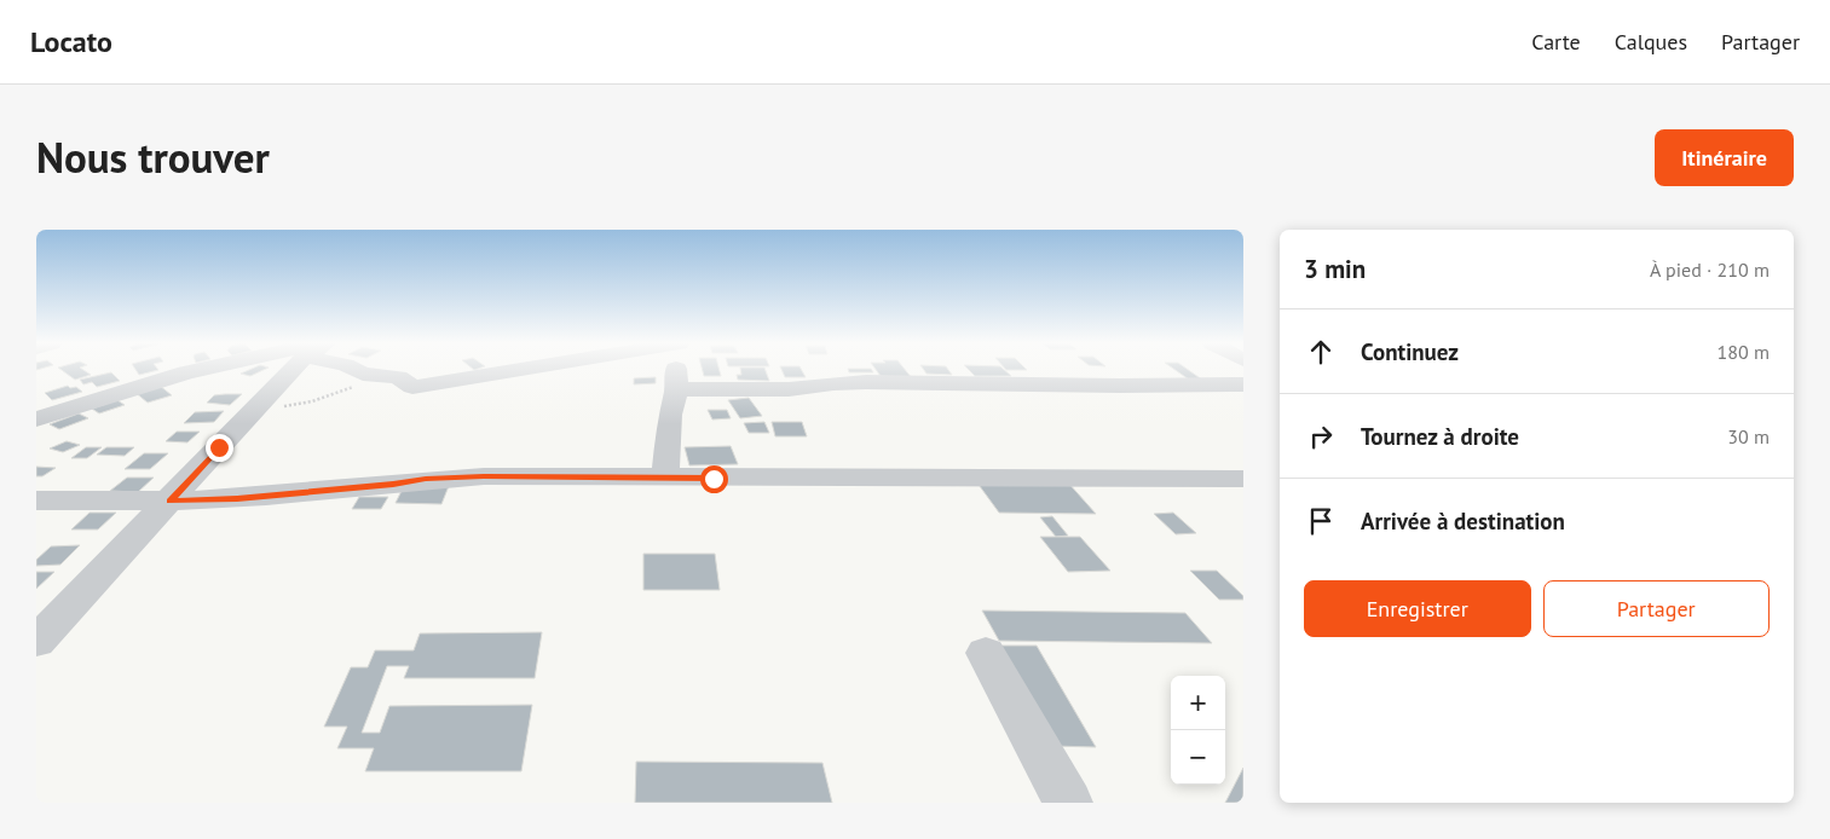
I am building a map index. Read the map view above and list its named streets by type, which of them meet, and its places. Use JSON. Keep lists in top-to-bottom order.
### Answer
{
  "page": {
    "header": "Locato",
    "nav": ["Carte", "Calques", "Partager"],
    "title": "Nous trouver",
    "buttons": [
      "Itinéraire",
      ["Enregistrer", "Partager"]
    ],
    "heading": ["3 min", "À pied · 210 m"],
    "list": [
      ["Continuez", "180 m"],
      ["Tournez à droite", "30 m"],
      "Arrivée à destination"
    ],
    "map_buttons": ["+", "−"]
  }
}
